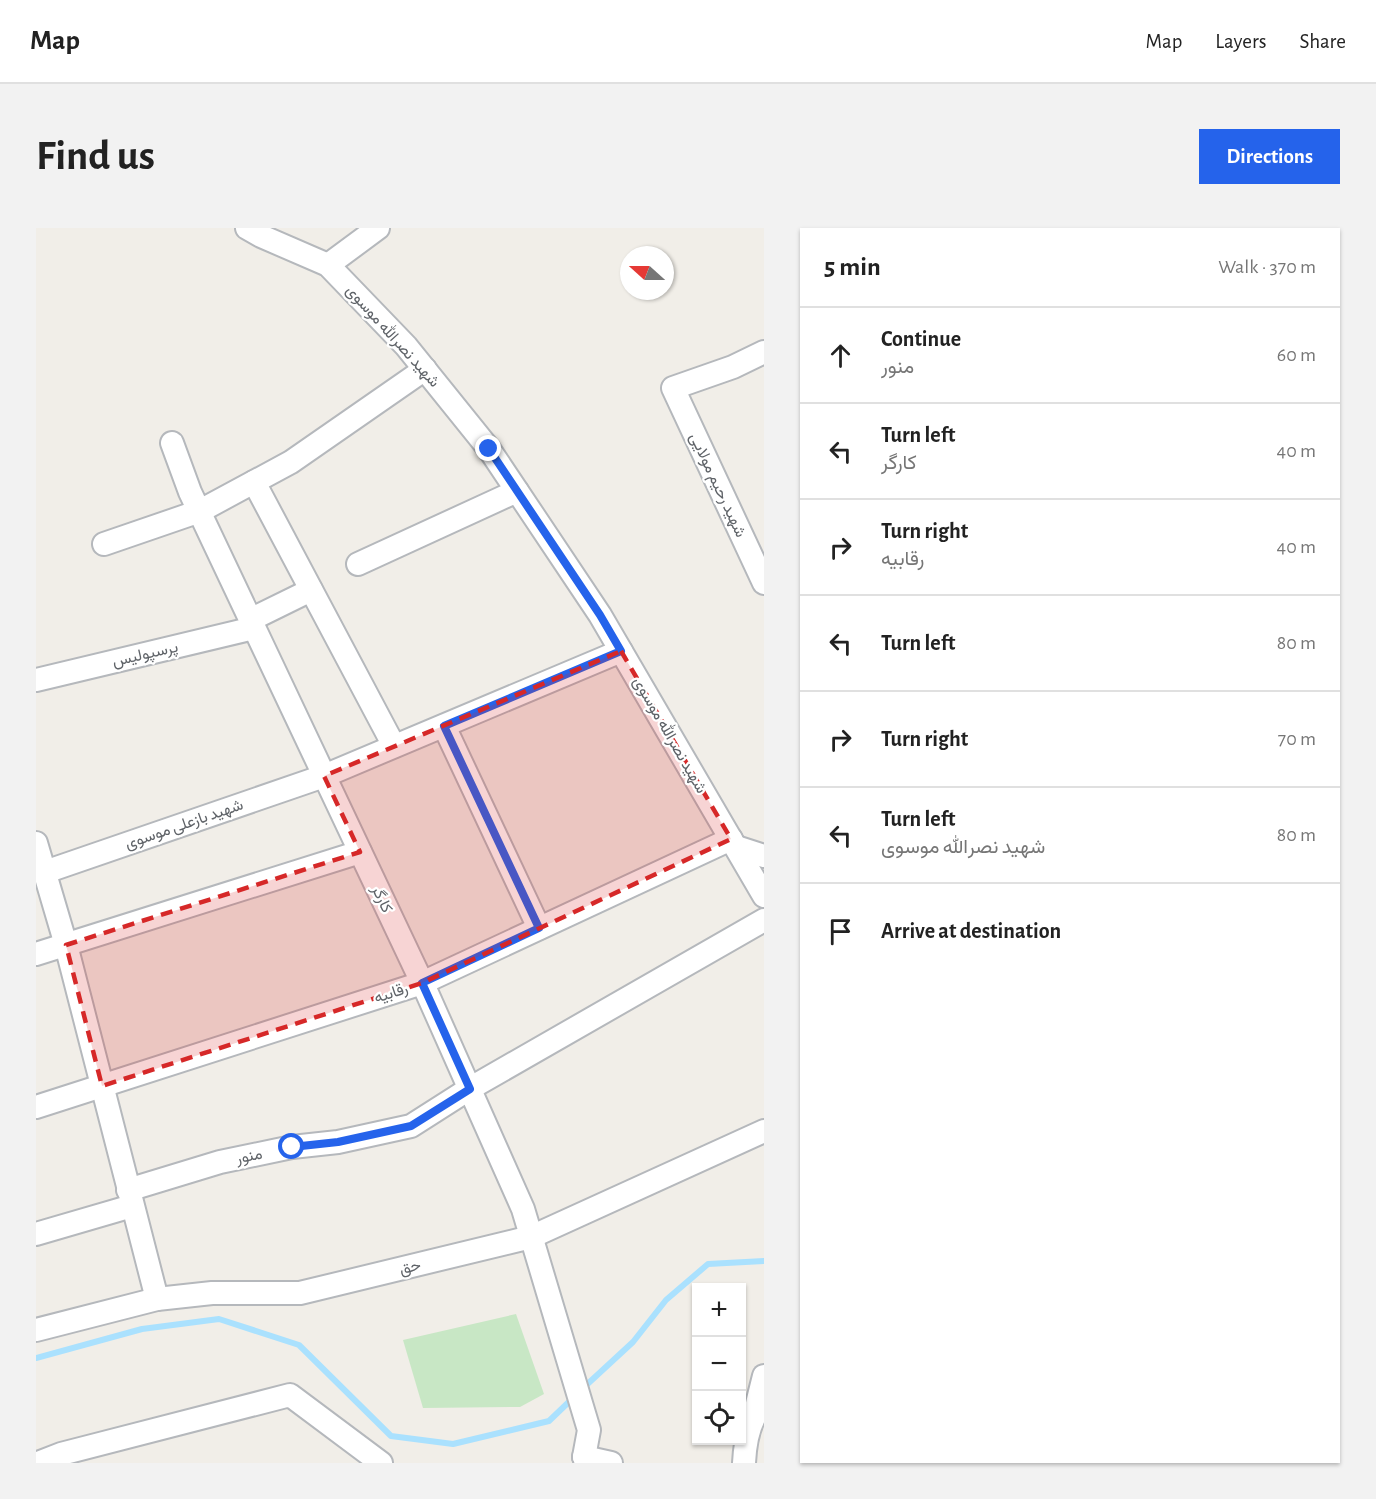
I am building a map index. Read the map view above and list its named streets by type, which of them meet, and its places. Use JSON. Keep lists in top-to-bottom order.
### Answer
{
  "streets": {
    "street": [
      "شهید نصرالله موسوی",
      "شهید رحیم مولایی",
      "پرسپولیس",
      "شهید بازعلی موسوی",
      "کارگر",
      "رقابیه",
      "منور",
      "حق"
    ]
  },
  "crossings": [
    ["شهید نصرالله موسوی", "شهید بازعلی موسوی"],
    ["شهید نصرالله موسوی", "رقابیه"],
    ["پرسپولیس", "کارگر"],
    ["شهید بازعلی موسوی", "کارگر"],
    ["کارگر", "رقابیه"],
    ["کارگر", "منور"],
    ["کارگر", "حق"]
  ],
  "north": "left",
  "page": {
    "header": "Map",
    "nav": ["Map", "Layers", "Share"],
    "buttons": "Directions",
    "title": "Find us",
    "heading": ["5 min", "Walk · 370 m"],
    "list": [
      ["Continue", "منور", "60 m"],
      ["Turn left", "کارگر", "40 m"],
      ["Turn right", "رقابیه", "40 m"],
      ["Turn left", "80 m"],
      ["Turn right", "70 m"],
      ["Turn left", "شهید نصرالله موسوی", "80 m"],
      "Arrive at destination"
    ],
    "map_buttons": ["+", "−"]
  }
}
